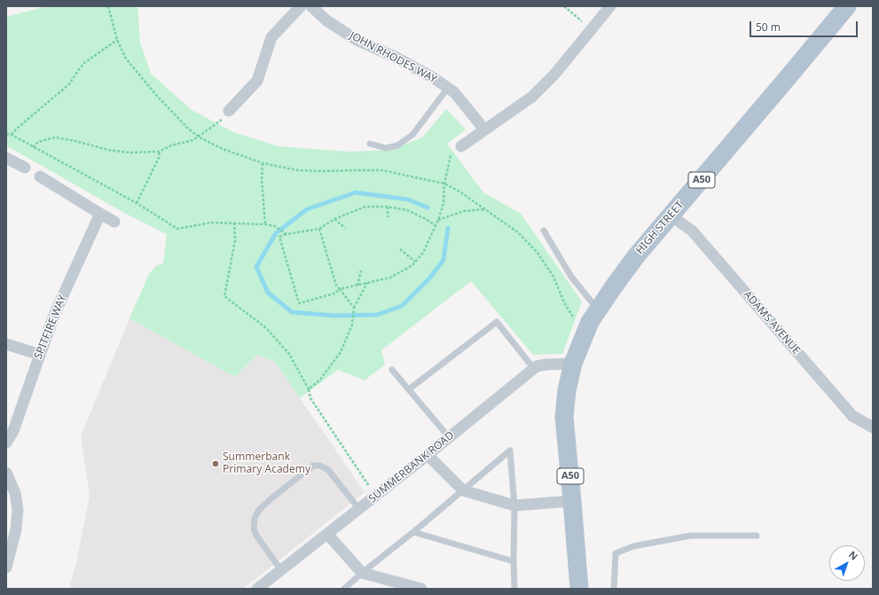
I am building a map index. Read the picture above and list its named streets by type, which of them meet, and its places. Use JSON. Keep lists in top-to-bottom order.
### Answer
{
  "streets": {
    "main road": ["A50", "HIGH STREET"],
    "street": [
      "JOHN RHODES WAY",
      "ADAMS AVENUE",
      "SPITFIRE WAY",
      "SUMMERBANK ROAD"
    ]
  },
  "crossings": [
    ["A50", "HIGH STREET"],
    ["A50", "SUMMERBANK ROAD"],
    ["HIGH STREET", "ADAMS AVENUE"],
    ["HIGH STREET", "SUMMERBANK ROAD"]
  ],
  "places": ["Summerbank Primary Academy"],
  "scale_bar": "50 m",
  "north": "top right"
}
